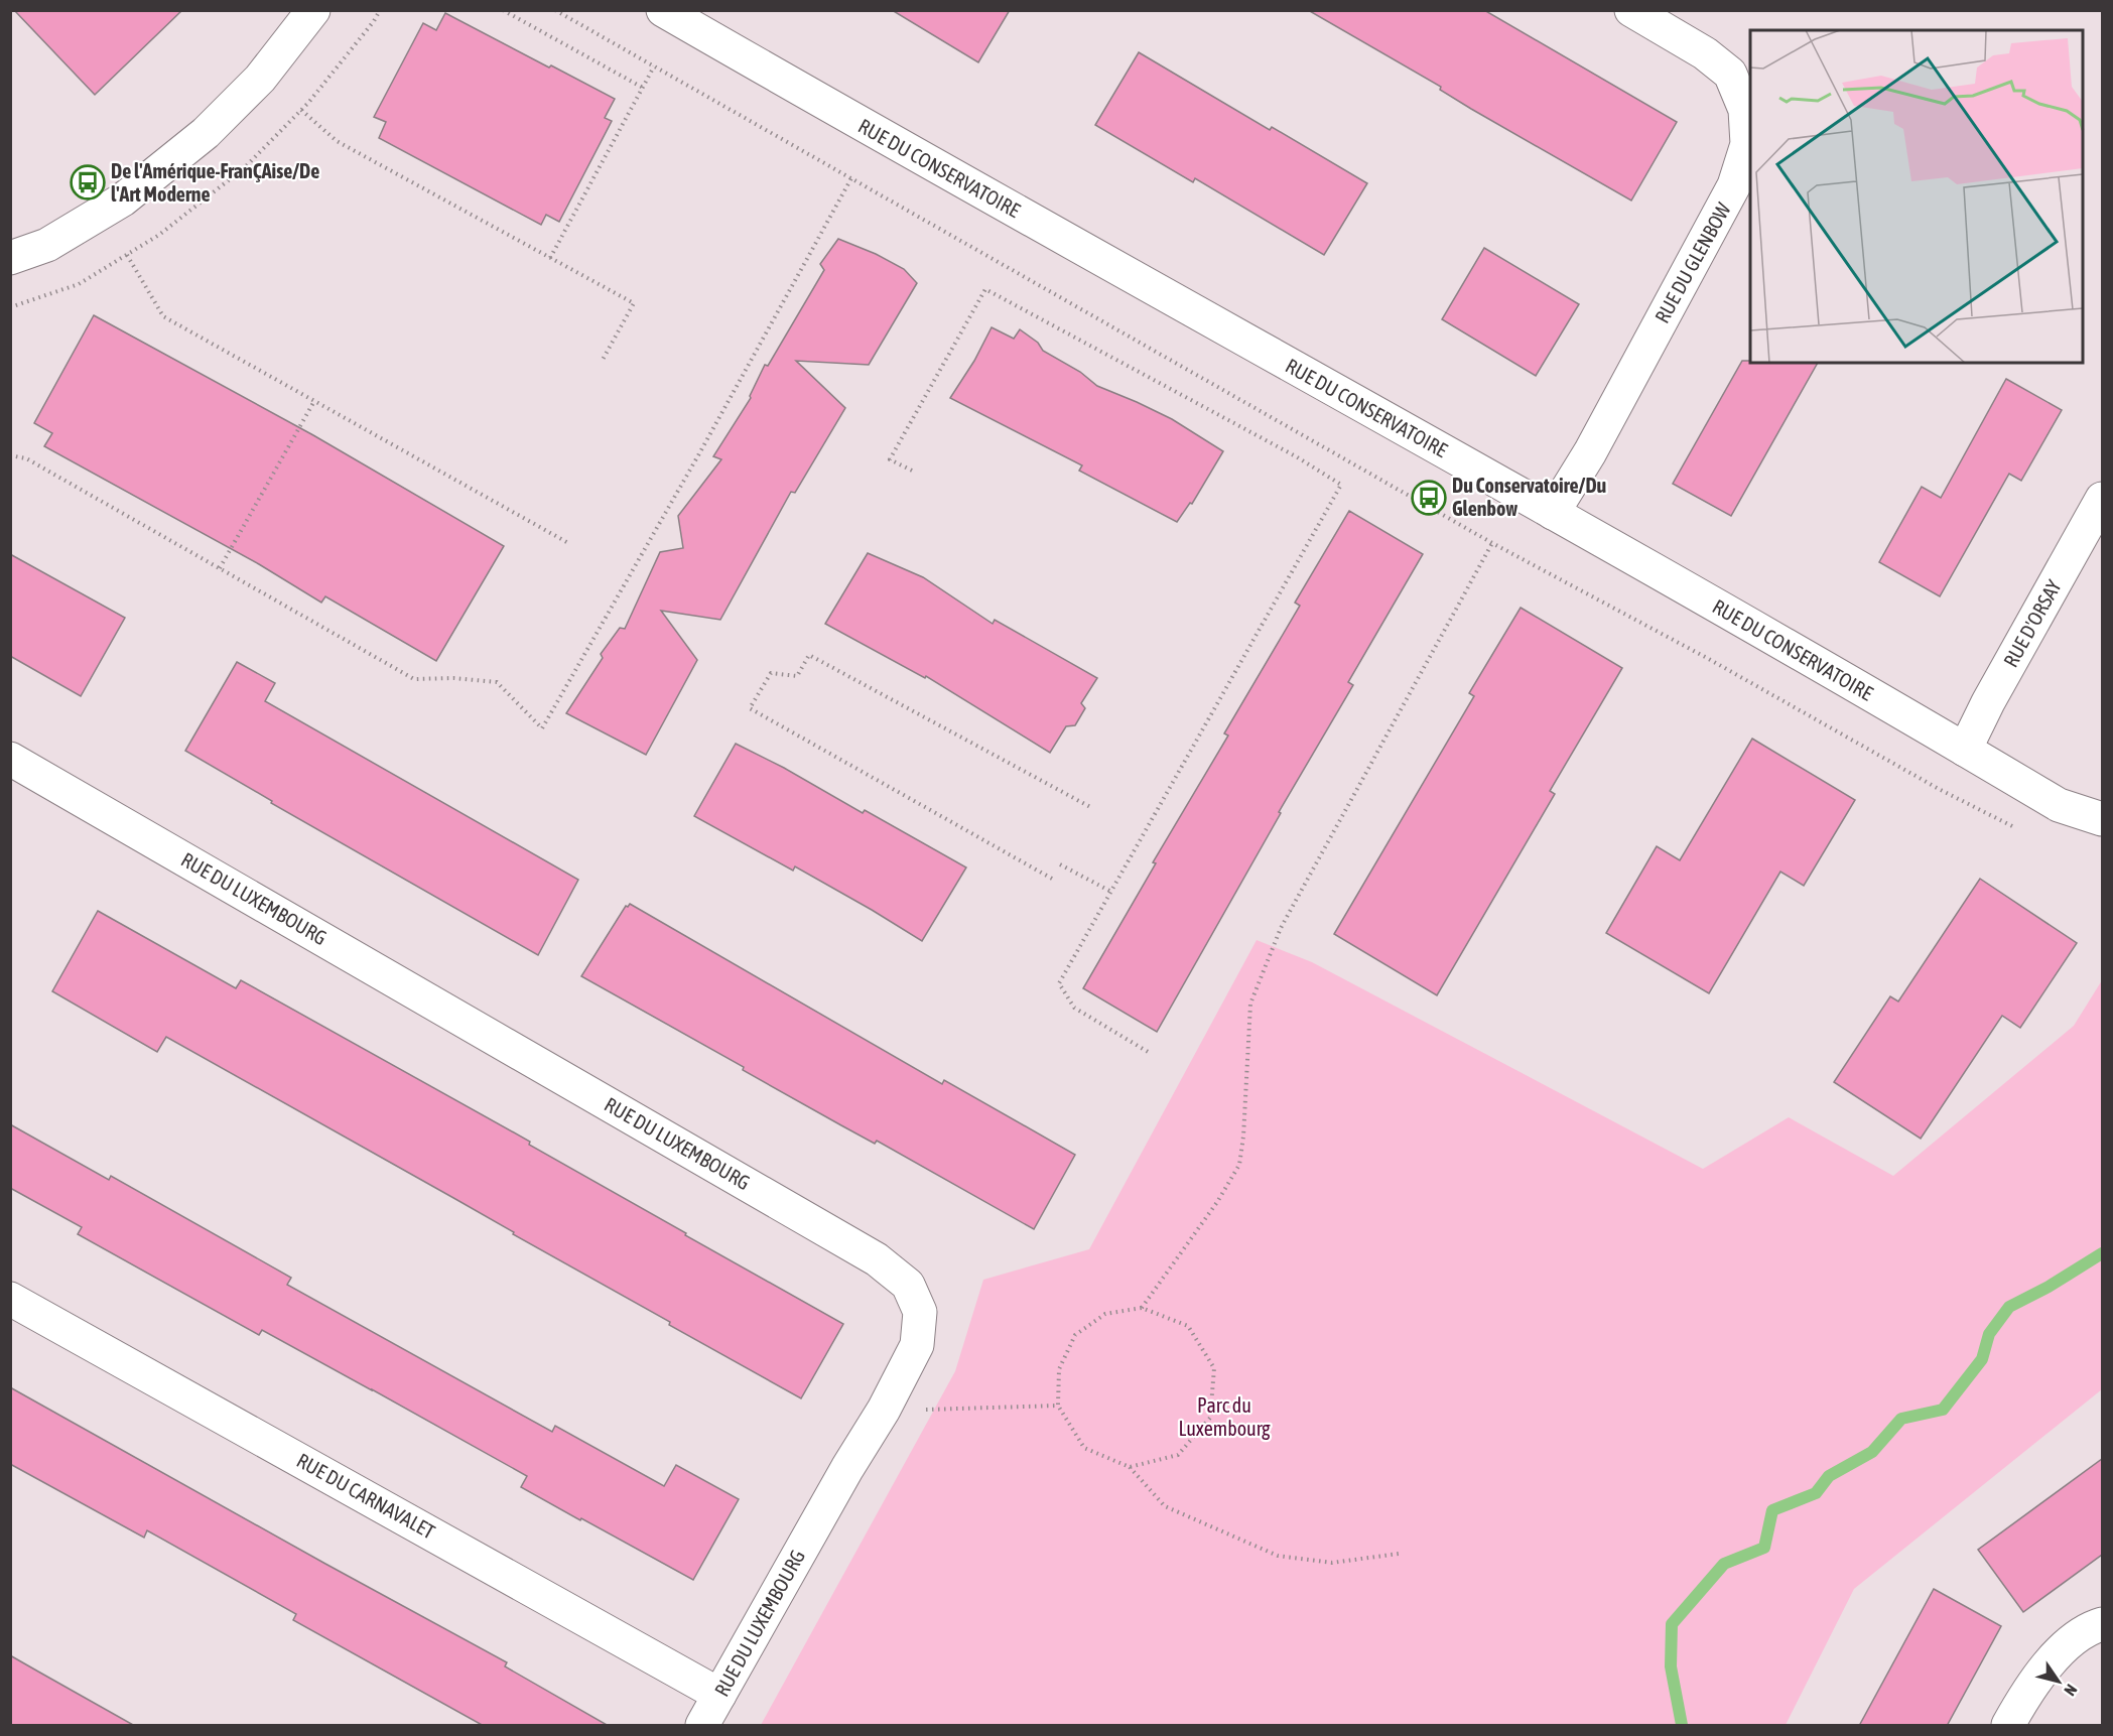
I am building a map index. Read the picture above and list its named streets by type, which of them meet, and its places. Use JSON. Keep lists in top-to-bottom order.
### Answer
{
  "streets": {
    "street": [
      "RUE DU CONSERVATOIRE",
      "RUE DU GLENBOW",
      "RUE D'ORSAY",
      "RUE DU LUXEMBOURG",
      "RUE DU CARNAVALET"
    ]
  },
  "crossings": [
    ["RUE DU CONSERVATOIRE", "RUE DU GLENBOW"],
    ["RUE DU CONSERVATOIRE", "RUE D'ORSAY"],
    ["RUE DU LUXEMBOURG", "RUE DU CARNAVALET"]
  ],
  "parks": ["Parc du Luxembourg"],
  "places": {
    "bus stop": ["De l'Amérique-FranÇAise/De l'Art Moderne", "Du Conservatoire/Du Glenbow"]
  },
  "north": "bottom right"
}
